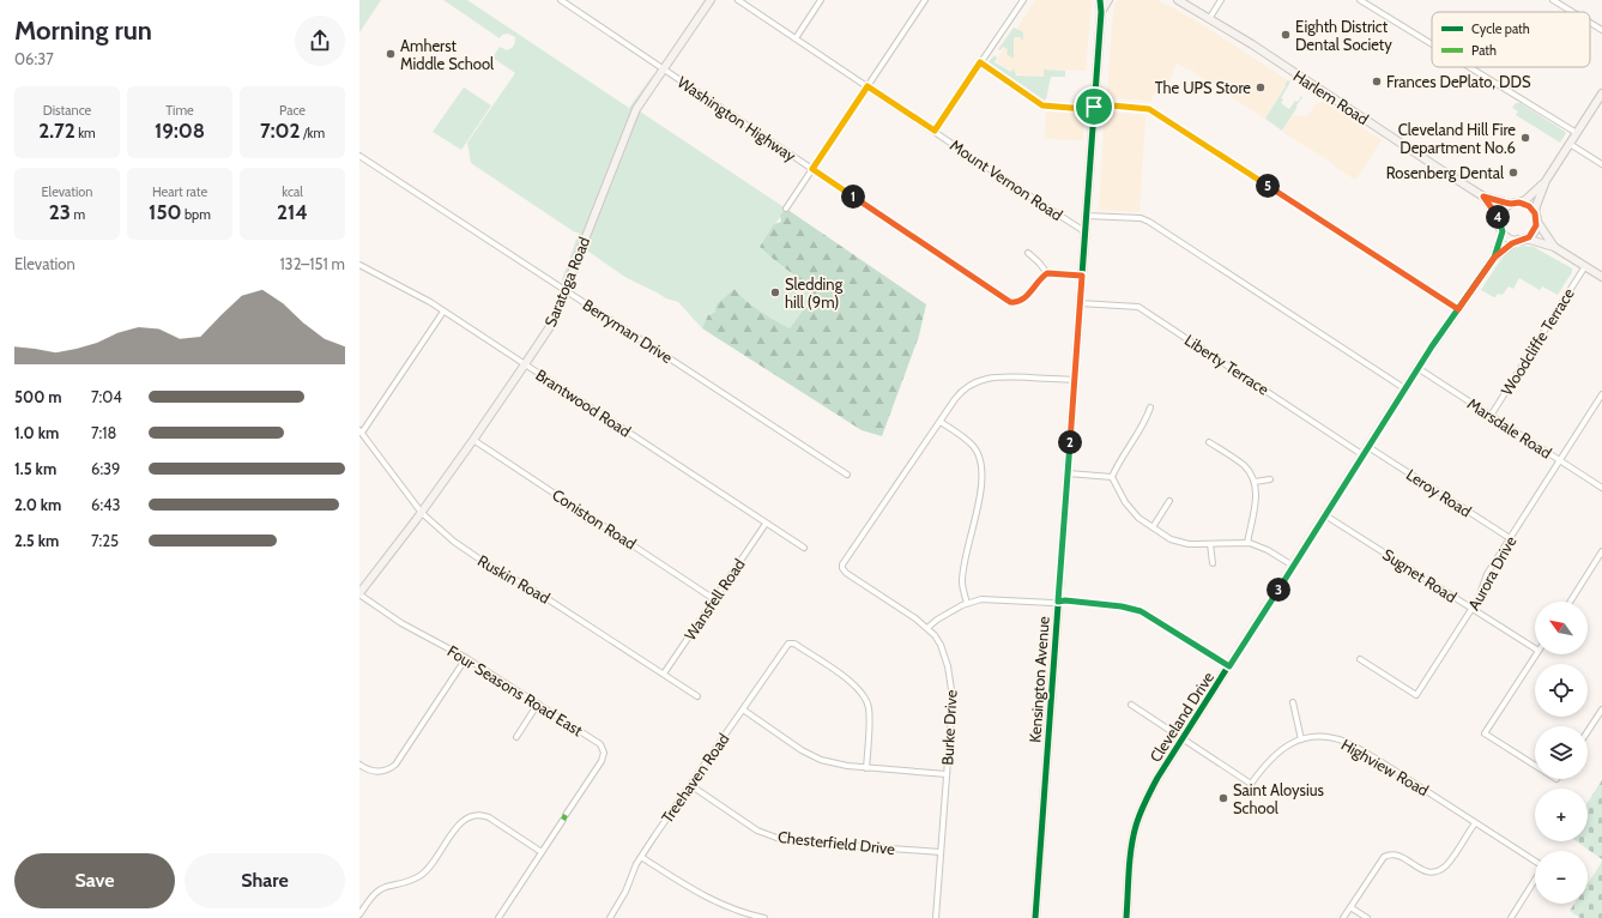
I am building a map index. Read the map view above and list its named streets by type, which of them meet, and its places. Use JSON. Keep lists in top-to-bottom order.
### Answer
{
  "streets": {
    "street": [
      "Harlem Road",
      "Washington Highway",
      "Mount Vernon Road",
      "Saratoga Road",
      "Berryman Drive",
      "Woodcliffe Terrace",
      "Liberty Terrace",
      "Brantwood Road",
      "Marsdale Road",
      "Leroy Road",
      "Coniston Road",
      "Aurora Drive",
      "Sugnet Road",
      "Ruskin Road",
      "Wansfell Road",
      "Kensington Avenue",
      "Four Seasons Road East",
      "Cleveland Drive",
      "Burke Drive",
      "Highview Road",
      "Treehaven Road",
      "Chesterfield Drive"
    ]
  },
  "crossings": [
    ["Harlem Road", "Cleveland Drive"],
    ["Washington Highway", "Saratoga Road"],
    ["Mount Vernon Road", "Kensington Avenue"],
    ["Mount Vernon Road", "Cleveland Drive"],
    ["Saratoga Road", "Berryman Drive"],
    ["Saratoga Road", "Brantwood Road"],
    ["Saratoga Road", "Coniston Road"],
    ["Saratoga Road", "Ruskin Road"],
    ["Saratoga Road", "Four Seasons Road East"],
    ["Woodcliffe Terrace", "Marsdale Road"],
    ["Liberty Terrace", "Kensington Avenue"],
    ["Liberty Terrace", "Cleveland Drive"],
    ["Brantwood Road", "Wansfell Road"],
    ["Marsdale Road", "Aurora Drive"],
    ["Marsdale Road", "Cleveland Drive"],
    ["Leroy Road", "Aurora Drive"],
    ["Leroy Road", "Cleveland Drive"],
    ["Coniston Road", "Wansfell Road"],
    ["Aurora Drive", "Sugnet Road"],
    ["Sugnet Road", "Cleveland Drive"],
    ["Ruskin Road", "Wansfell Road"],
    ["Cleveland Drive", "Highview Road"],
    ["Burke Drive", "Chesterfield Drive"],
    ["Treehaven Road", "Chesterfield Drive"]
  ],
  "places": [
    "Eighth District Dental Society",
    "Amherst Middle School",
    "Frances DePlato, DDS",
    "The UPS Store",
    "Cleveland Hill Fire Department No.6",
    "Rosenberg Dental",
    "Sledding hill (9m)",
    "Saint Aloysius School"
  ],
  "legend": ["Cycle path", "Path"],
  "north": "top left",
  "page": {
    "heading": ["Morning run", "06:37"],
    "stats": [
      ["Distance", "2.72 km"],
      ["Time", "19:08"],
      ["Pace", "7:02 /km"],
      ["Elevation", "23 m"],
      ["Heart rate", "150 bpm"],
      ["kcal", "214"]
    ],
    "pins": [
      "5",
      "1",
      "4",
      "2",
      "3"
    ],
    "chart": ["Elevation", "132–151 m"],
    "list": [
      {
        "name": "500 m",
        "note": "7:04"
      },
      {
        "name": "1.0 km",
        "note": "7:18"
      },
      {
        "name": "1.5 km",
        "note": "6:39"
      },
      {
        "name": "2.0 km",
        "note": "6:43"
      },
      {
        "name": "2.5 km",
        "note": "7:25"
      }
    ],
    "map_buttons": ["+", "−"],
    "buttons": ["Save", "Share"]
  }
}
